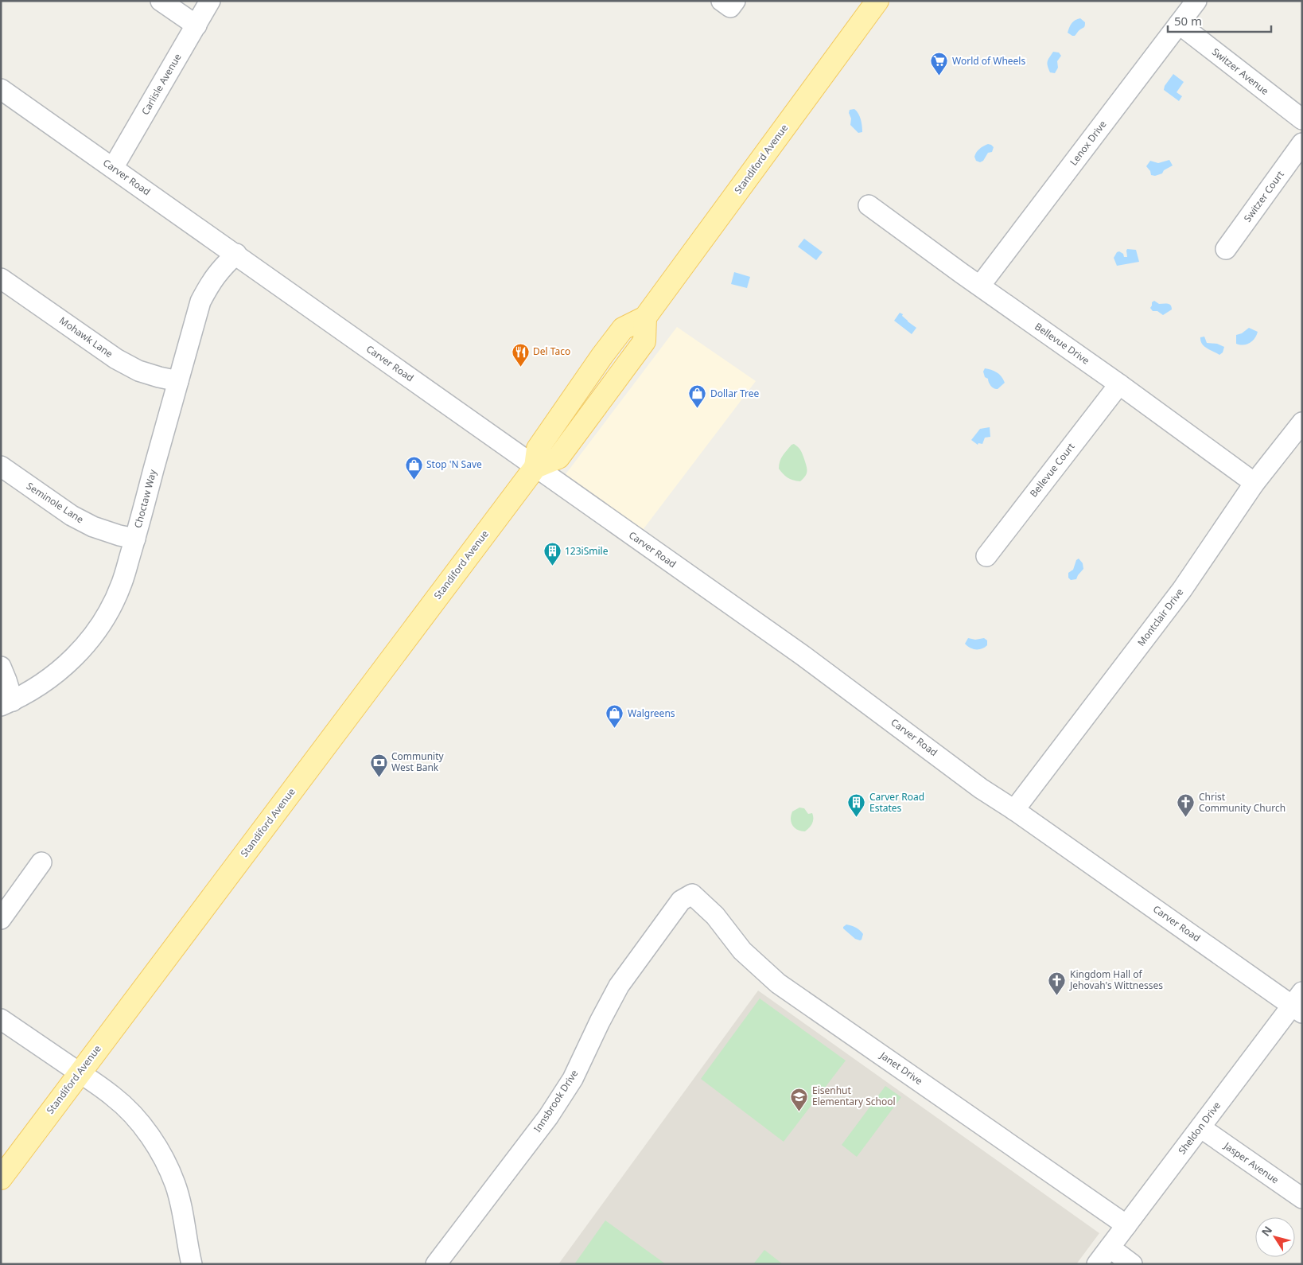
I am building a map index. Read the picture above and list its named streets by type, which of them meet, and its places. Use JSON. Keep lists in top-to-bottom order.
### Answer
{
  "streets": {
    "main road": ["Standiford Avenue"],
    "street": [
      "Switzer Avenue",
      "Carlisle Avenue",
      "Lenox Drive",
      "Carver Road",
      "Switzer Court",
      "Mohawk Lane",
      "Bellevue Drive",
      "Bellevue Court",
      "Choctaw Way",
      "Seminole Lane",
      "Montclair Drive",
      "Janet Drive",
      "Innsbrook Drive",
      "Sheldon Drive",
      "Jasper Avenue"
    ]
  },
  "crossings": [
    ["Switzer Avenue", "Lenox Drive"],
    ["Carlisle Avenue", "Carver Road"],
    ["Lenox Drive", "Bellevue Drive"],
    ["Standiford Avenue", "Carver Road"],
    ["Carver Road", "Choctaw Way"],
    ["Carver Road", "Montclair Drive"],
    ["Carver Road", "Sheldon Drive"],
    ["Mohawk Lane", "Choctaw Way"],
    ["Bellevue Drive", "Bellevue Court"],
    ["Bellevue Drive", "Montclair Drive"],
    ["Choctaw Way", "Seminole Lane"],
    ["Janet Drive", "Innsbrook Drive"],
    ["Janet Drive", "Sheldon Drive"],
    ["Sheldon Drive", "Jasper Avenue"]
  ],
  "places": {
    "supermarket": ["World of Wheels"],
    "restaurant": ["Del Taco"],
    "shop": ["Dollar Tree", "Stop 'N Save", "Walgreens"],
    "building": ["123iSmile", "Carver Road Estates"],
    "bank": ["Community West Bank"],
    "church": ["Christ Community Church", "Kingdom Hall of Jehovah's Wittnesses"],
    "school or university": ["Eisenhut Elementary School"]
  },
  "scale_bar": "50 m",
  "north": "top left"
}
